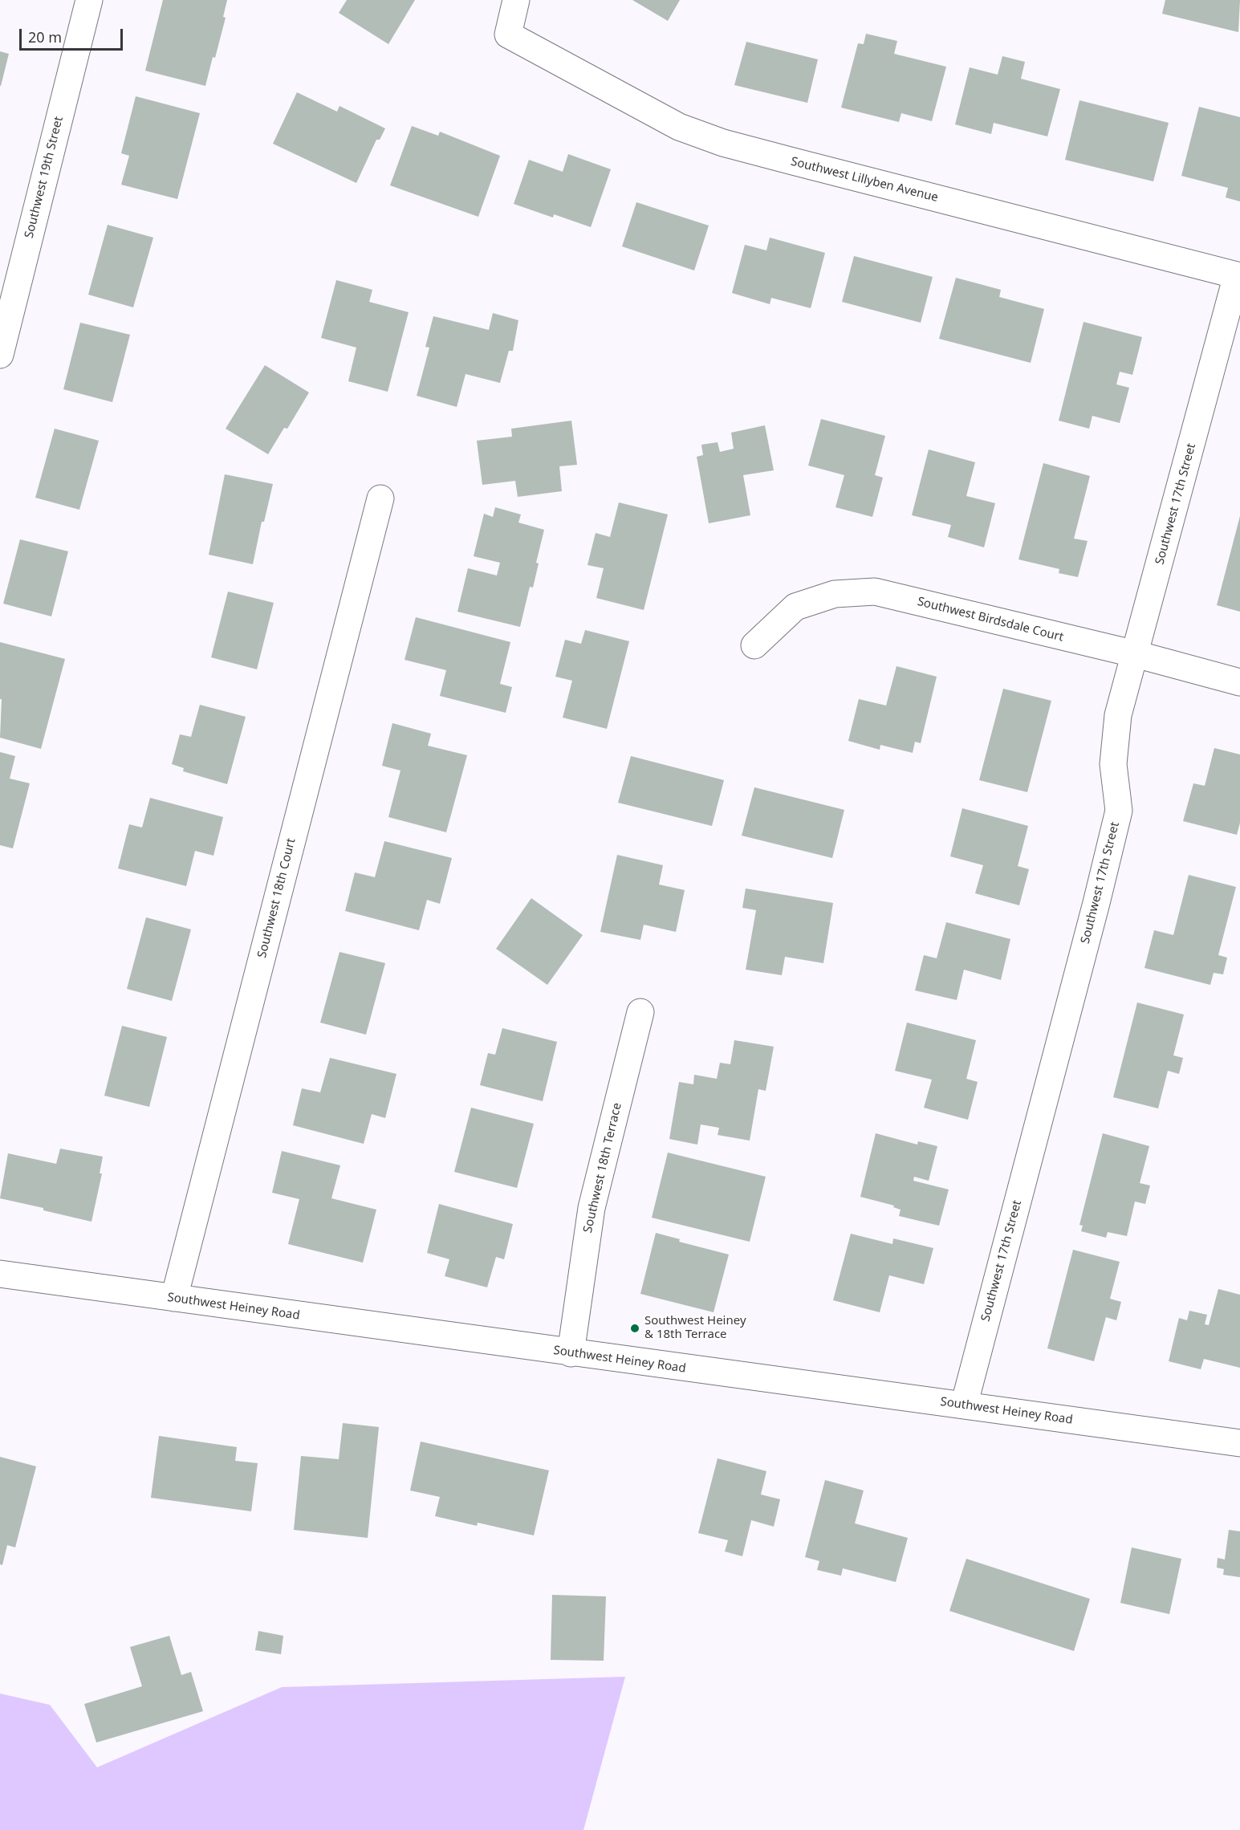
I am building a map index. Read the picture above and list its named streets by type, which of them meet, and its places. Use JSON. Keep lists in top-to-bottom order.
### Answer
{
  "streets": {
    "street": [
      "Southwest 19th Street",
      "Southwest Lillyben Avenue",
      "Southwest 17th Street",
      "Southwest Birdsdale Court",
      "Southwest 18th Court",
      "Southwest 18th Terrace",
      "Southwest Heiney Road"
    ]
  },
  "crossings": [
    ["Southwest Lillyben Avenue", "Southwest 17th Street"],
    ["Southwest 17th Street", "Southwest Birdsdale Court"],
    ["Southwest 17th Street", "Southwest Heiney Road"],
    ["Southwest 18th Court", "Southwest Heiney Road"],
    ["Southwest 18th Terrace", "Southwest Heiney Road"]
  ],
  "places": ["Southwest Heiney & 18th Terrace"],
  "scale_bar": "20 m"
}
